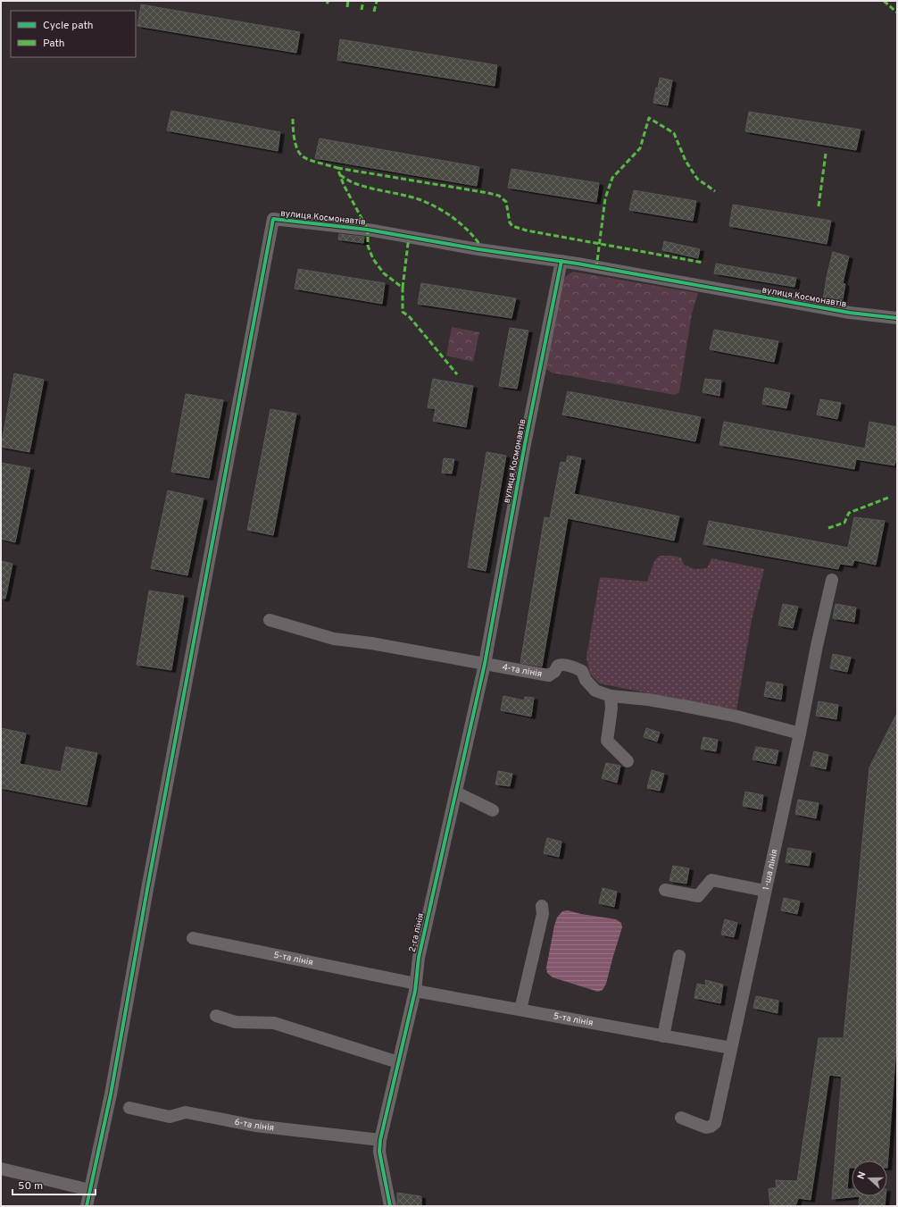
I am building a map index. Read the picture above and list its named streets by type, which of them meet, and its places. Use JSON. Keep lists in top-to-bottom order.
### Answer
{
  "streets": {
    "street": [
      "вулиця Космонавтів",
      "4-та лінія",
      "1-ша лінія",
      "2-га лінія",
      "5-та лінія",
      "6-та лінія"
    ]
  },
  "crossings": [
    ["вулиця Космонавтів", "4-та лінія"],
    ["вулиця Космонавтів", "2-га лінія"],
    ["4-та лінія", "1-ша лінія"],
    ["4-та лінія", "2-га лінія"],
    ["1-ша лінія", "5-та лінія"],
    ["2-га лінія", "5-та лінія"],
    ["2-га лінія", "6-та лінія"]
  ],
  "legend": ["Cycle path", "Path"],
  "scale_bar": "50 m",
  "north": "left"
}
